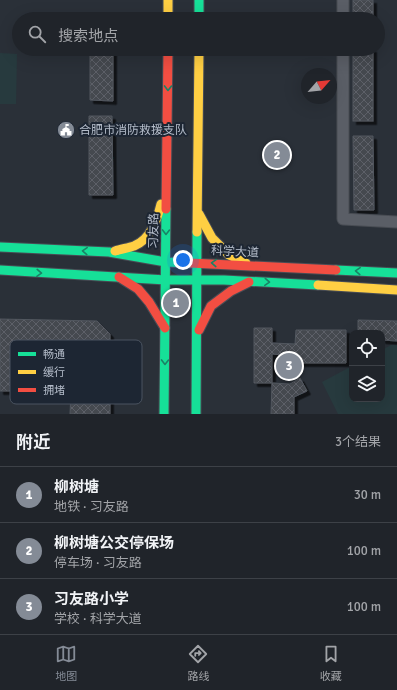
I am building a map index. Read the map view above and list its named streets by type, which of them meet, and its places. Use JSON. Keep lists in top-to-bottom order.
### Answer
{
  "streets": {
    "main road": ["习友路", "科学大道"]
  },
  "crossings": [
    ["习友路", "科学大道"]
  ],
  "places": {
    "public building": ["合肥市消防救援支队"]
  },
  "legend": ["畅通", "缓行", "拥堵"],
  "north": "top right",
  "page": {
    "search": "搜索地点",
    "pins": ["2", "1", "3"],
    "heading": ["附近", "3个结果"],
    "list": [
      {
        "mark": "1",
        "name": "柳树塘",
        "note": "地铁 · 习友路",
        "value": "30 m"
      },
      {
        "mark": "2",
        "name": "柳树塘公交停保场",
        "note": "停车场 · 习友路",
        "value": "100 m"
      },
      {
        "mark": "3",
        "name": "习友路小学",
        "note": "学校 · 科学大道",
        "value": "100 m"
      }
    ],
    "nav": ["地图", "路线", "收藏"]
  }
}
